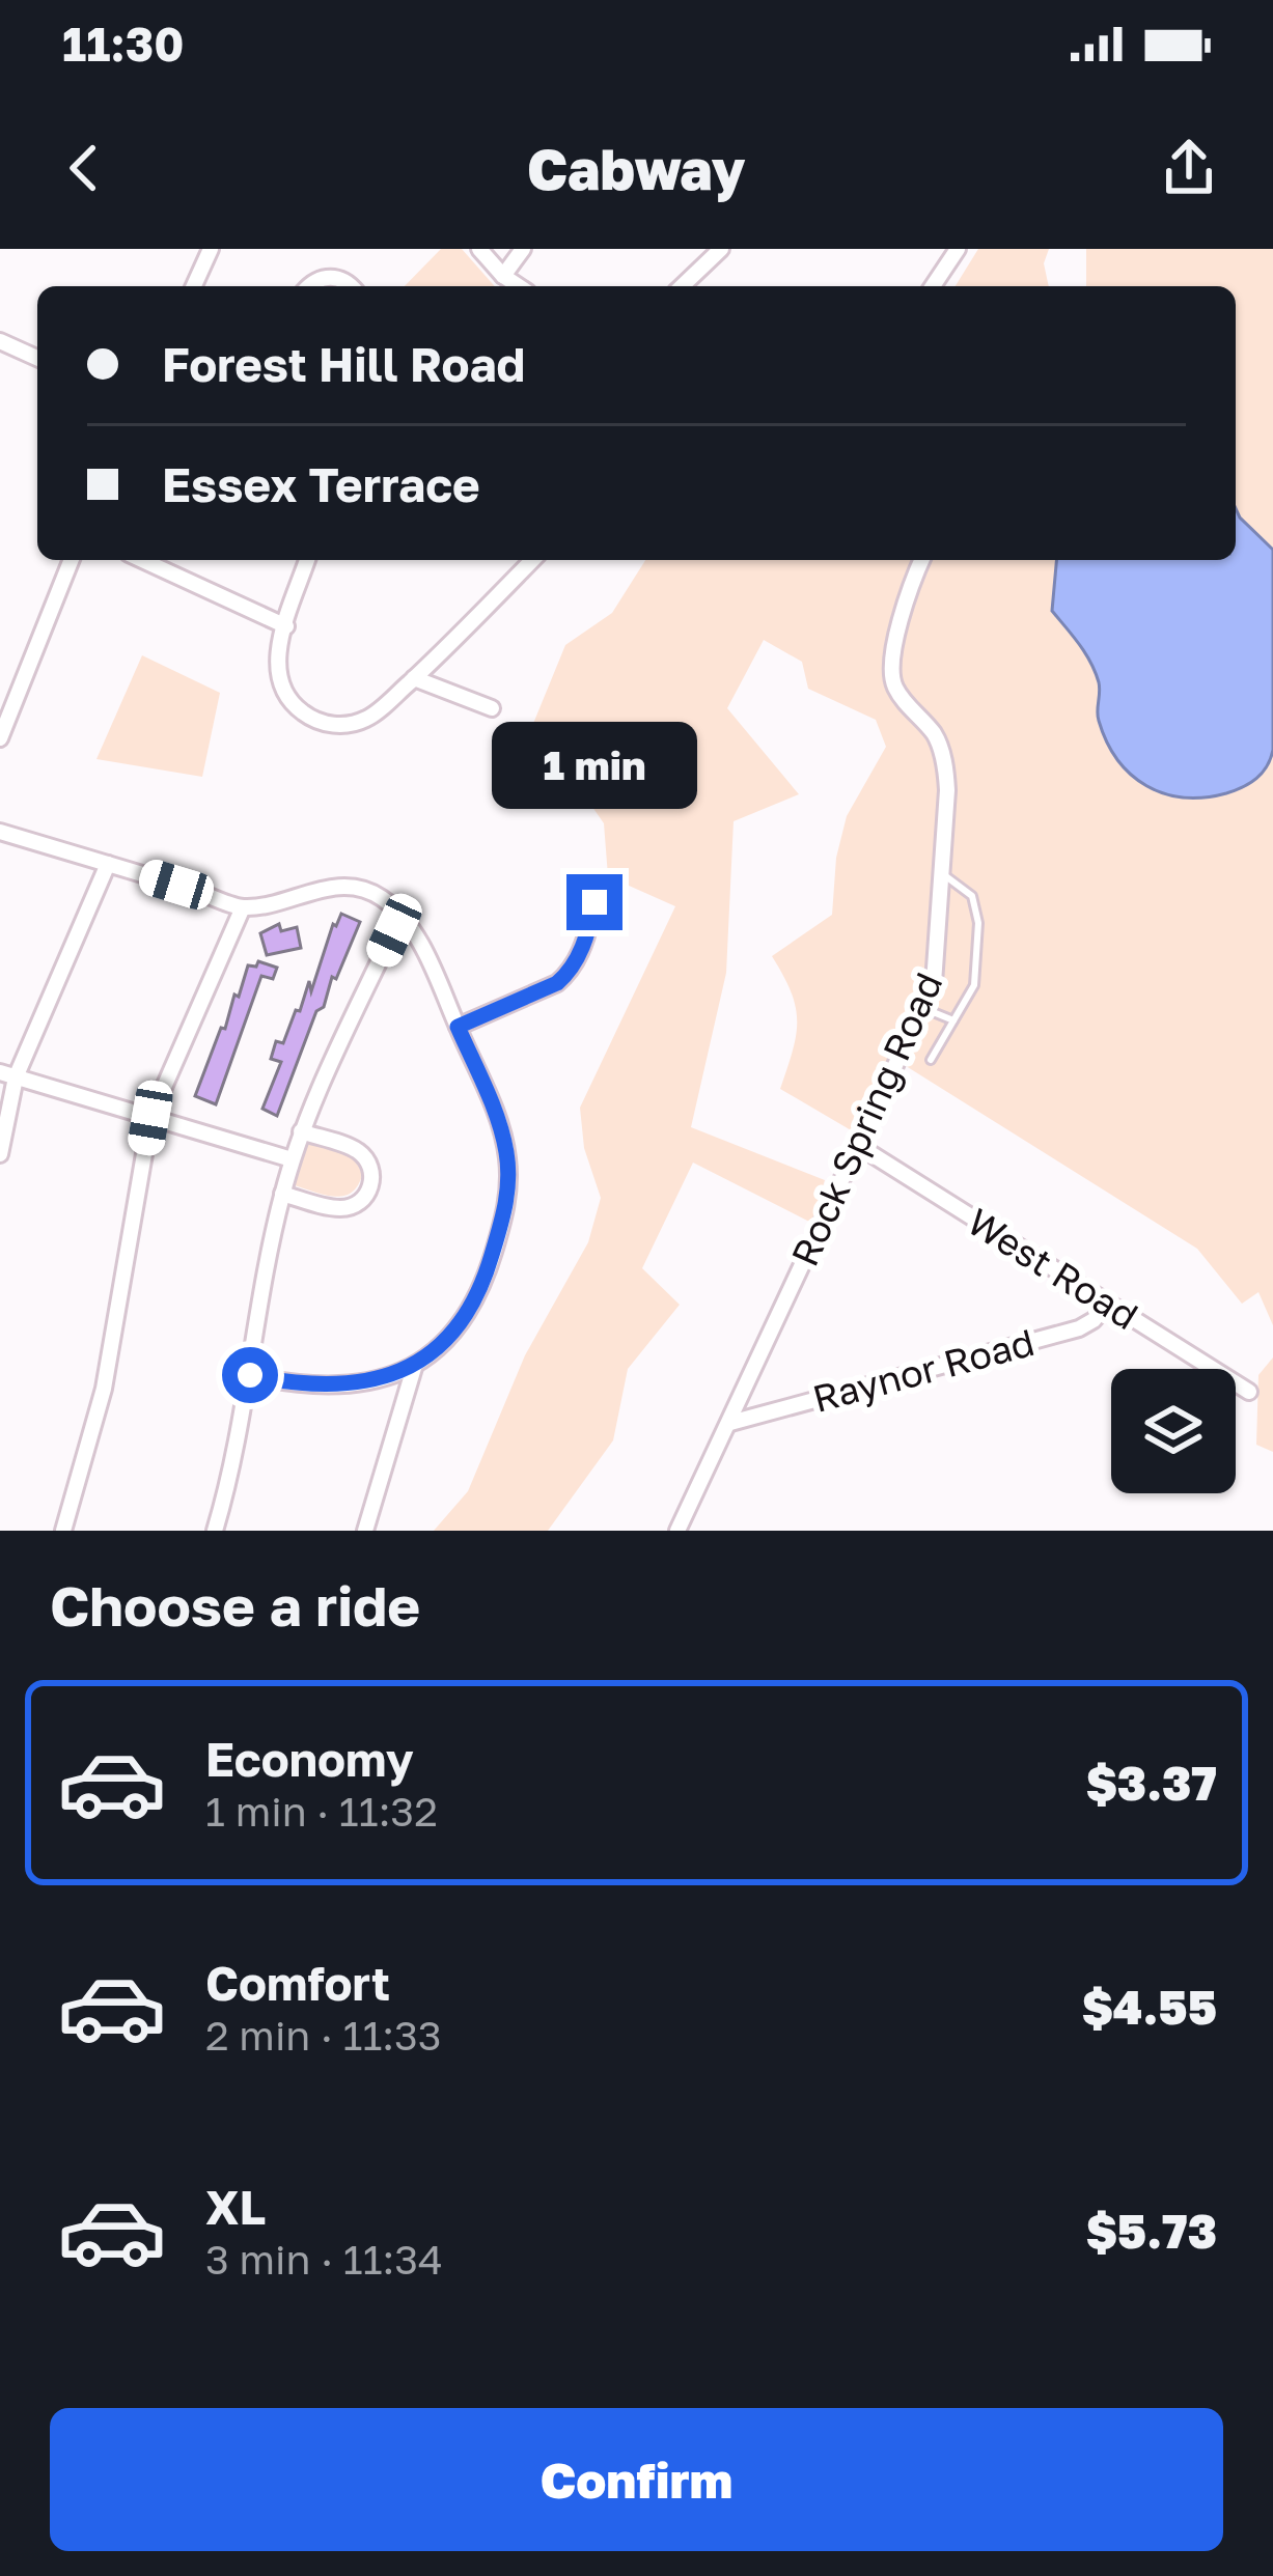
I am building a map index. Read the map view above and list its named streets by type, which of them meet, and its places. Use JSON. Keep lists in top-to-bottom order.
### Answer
{
  "streets": {
    "street": ["Rock Spring Road", "West Road", "Raynor Road"]
  },
  "crossings": [
    ["Rock Spring Road", "West Road"],
    ["Rock Spring Road", "Raynor Road"],
    ["West Road", "Raynor Road"]
  ],
  "page": {
    "status": "11:30",
    "header": "Cabway",
    "banner": ["Forest Hill Road", "Essex Terrace"],
    "bubble": "1 min",
    "heading": "Choose a ride",
    "list": [
      {
        "name": "Economy",
        "note": "1 min · 11:32",
        "value": "$3.37"
      },
      {
        "name": "Comfort",
        "note": "2 min · 11:33",
        "value": "$4.55"
      },
      {
        "name": "XL",
        "note": "3 min · 11:34",
        "value": "$5.73"
      }
    ],
    "buttons": "Confirm"
  }
}
